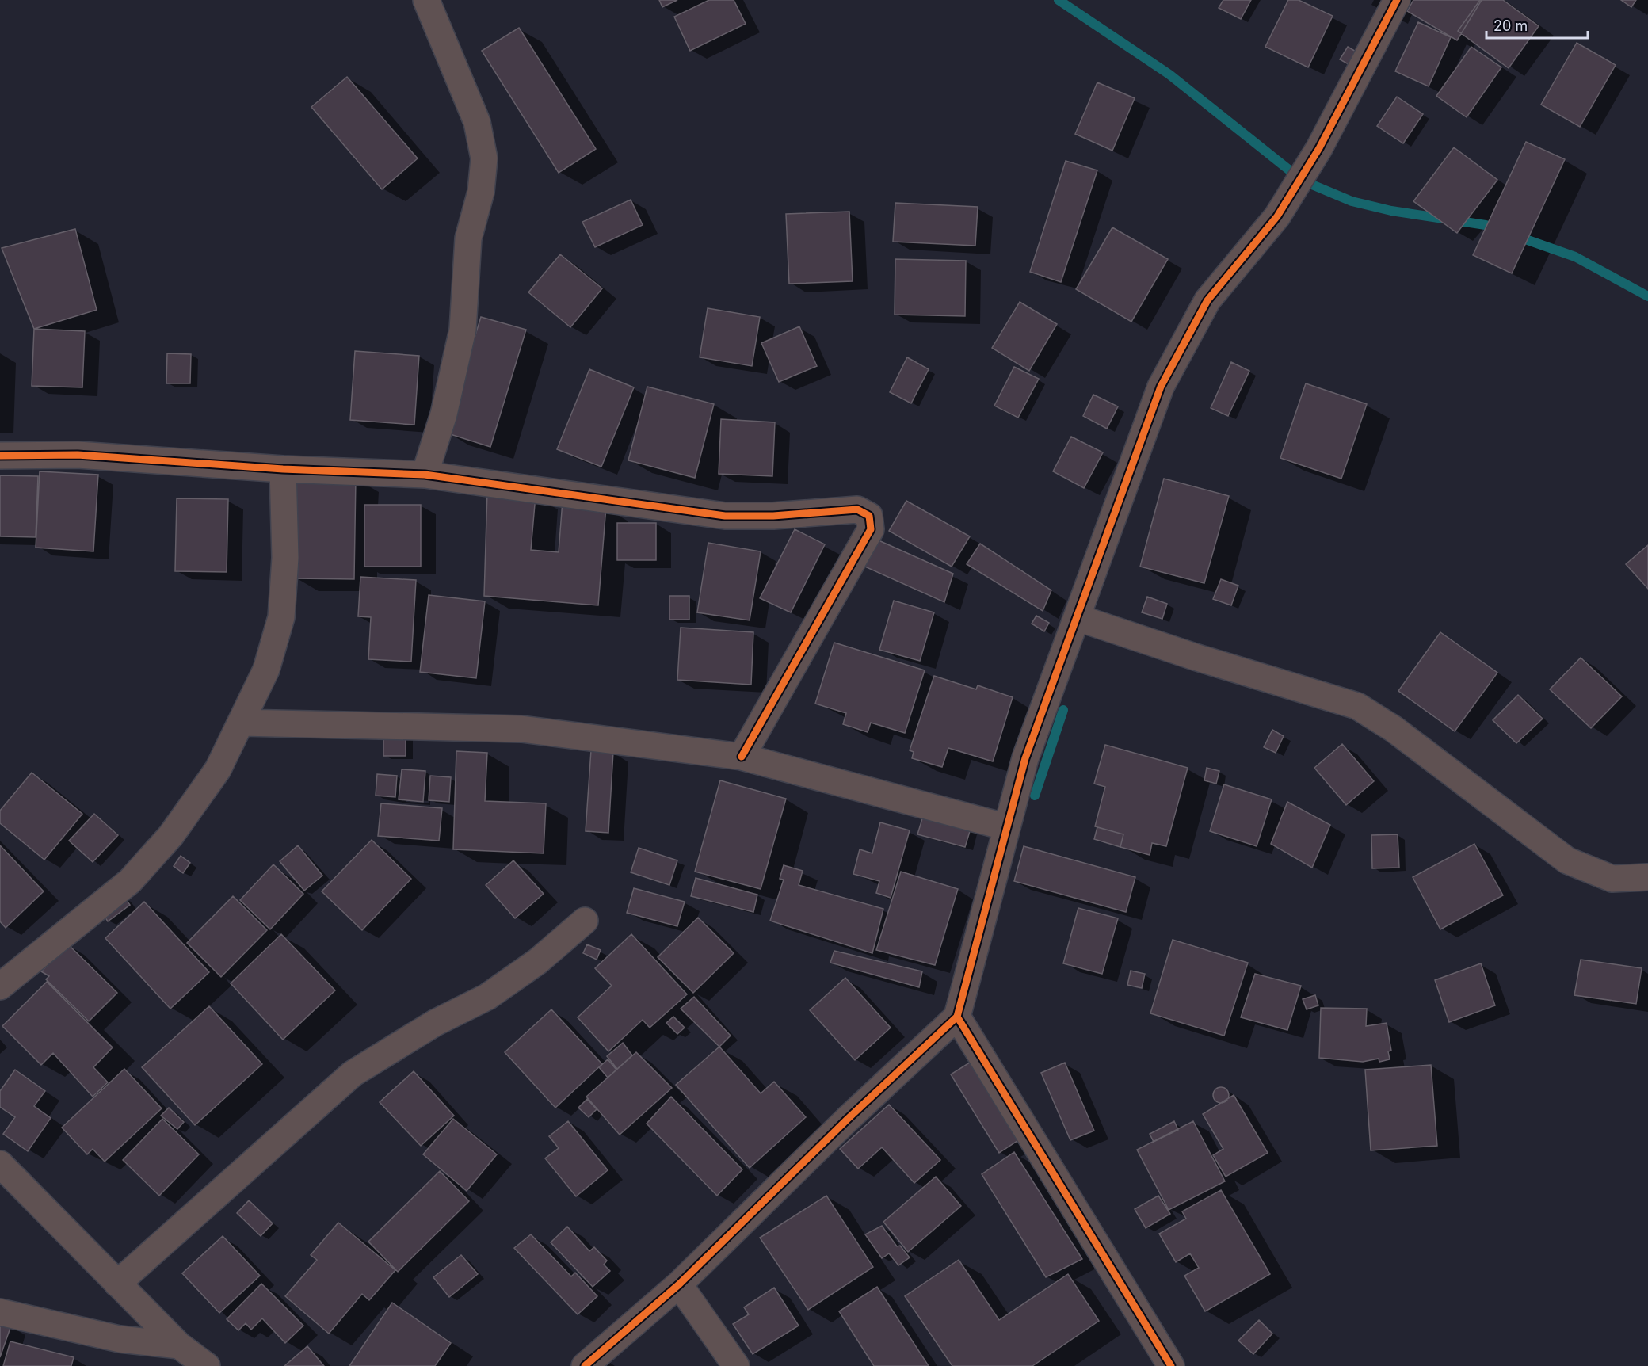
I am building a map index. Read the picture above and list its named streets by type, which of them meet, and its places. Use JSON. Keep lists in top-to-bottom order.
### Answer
{
  "scale_bar": "20 m"
}
